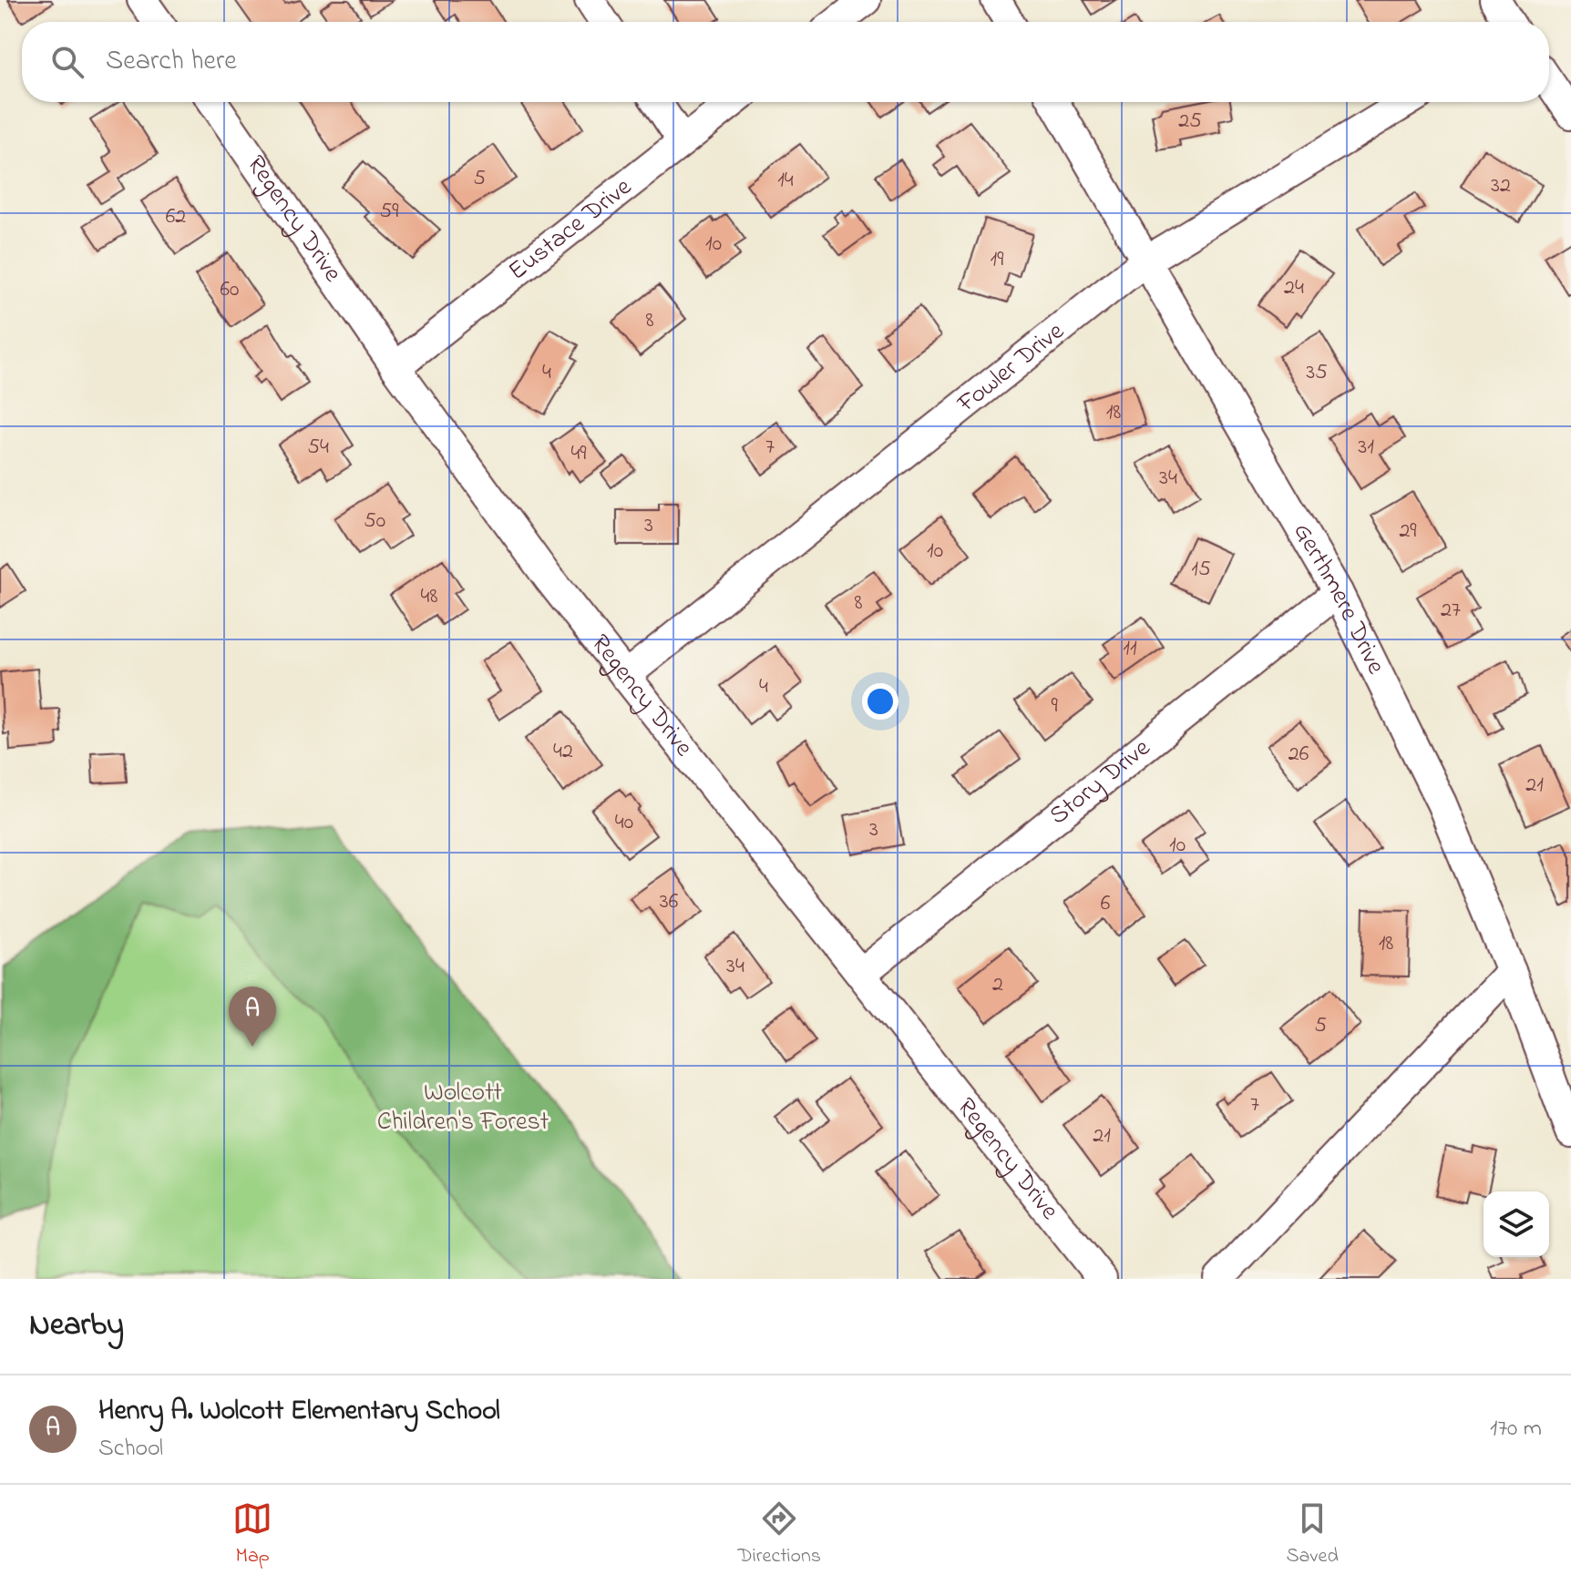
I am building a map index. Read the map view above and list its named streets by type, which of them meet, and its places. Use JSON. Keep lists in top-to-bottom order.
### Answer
{
  "streets": {
    "street": [
      "Regency Drive",
      "Eustace Drive",
      "Fowler Drive",
      "Gerthmere Drive",
      "Story Drive"
    ]
  },
  "crossings": [
    ["Regency Drive", "Eustace Drive"],
    ["Regency Drive", "Fowler Drive"],
    ["Regency Drive", "Story Drive"],
    ["Fowler Drive", "Gerthmere Drive"],
    ["Gerthmere Drive", "Story Drive"]
  ],
  "parks": ["Wolcott Children's Forest"],
  "house_numbers": [
    "25",
    "5",
    "14",
    "32",
    "59",
    "62",
    "10",
    "19",
    "24",
    "60",
    "8",
    "4",
    "35",
    "18",
    "54",
    "7",
    "31",
    "49",
    "34",
    "50",
    "3",
    "29",
    "10",
    "15",
    "48",
    "8",
    "27",
    "11",
    "4",
    "9",
    "42",
    "26",
    "21",
    "40",
    "3",
    "10",
    "36",
    "6",
    "18",
    "34",
    "2",
    "5",
    "7",
    "21"
  ],
  "page": {
    "search": "Search here",
    "pins": "A",
    "heading": "Nearby",
    "list": [
      {
        "mark": "A",
        "name": "Henry A. Wolcott Elementary School",
        "note": "School",
        "value": "170 m"
      }
    ],
    "nav": ["Map", "Directions", "Saved"]
  }
}
